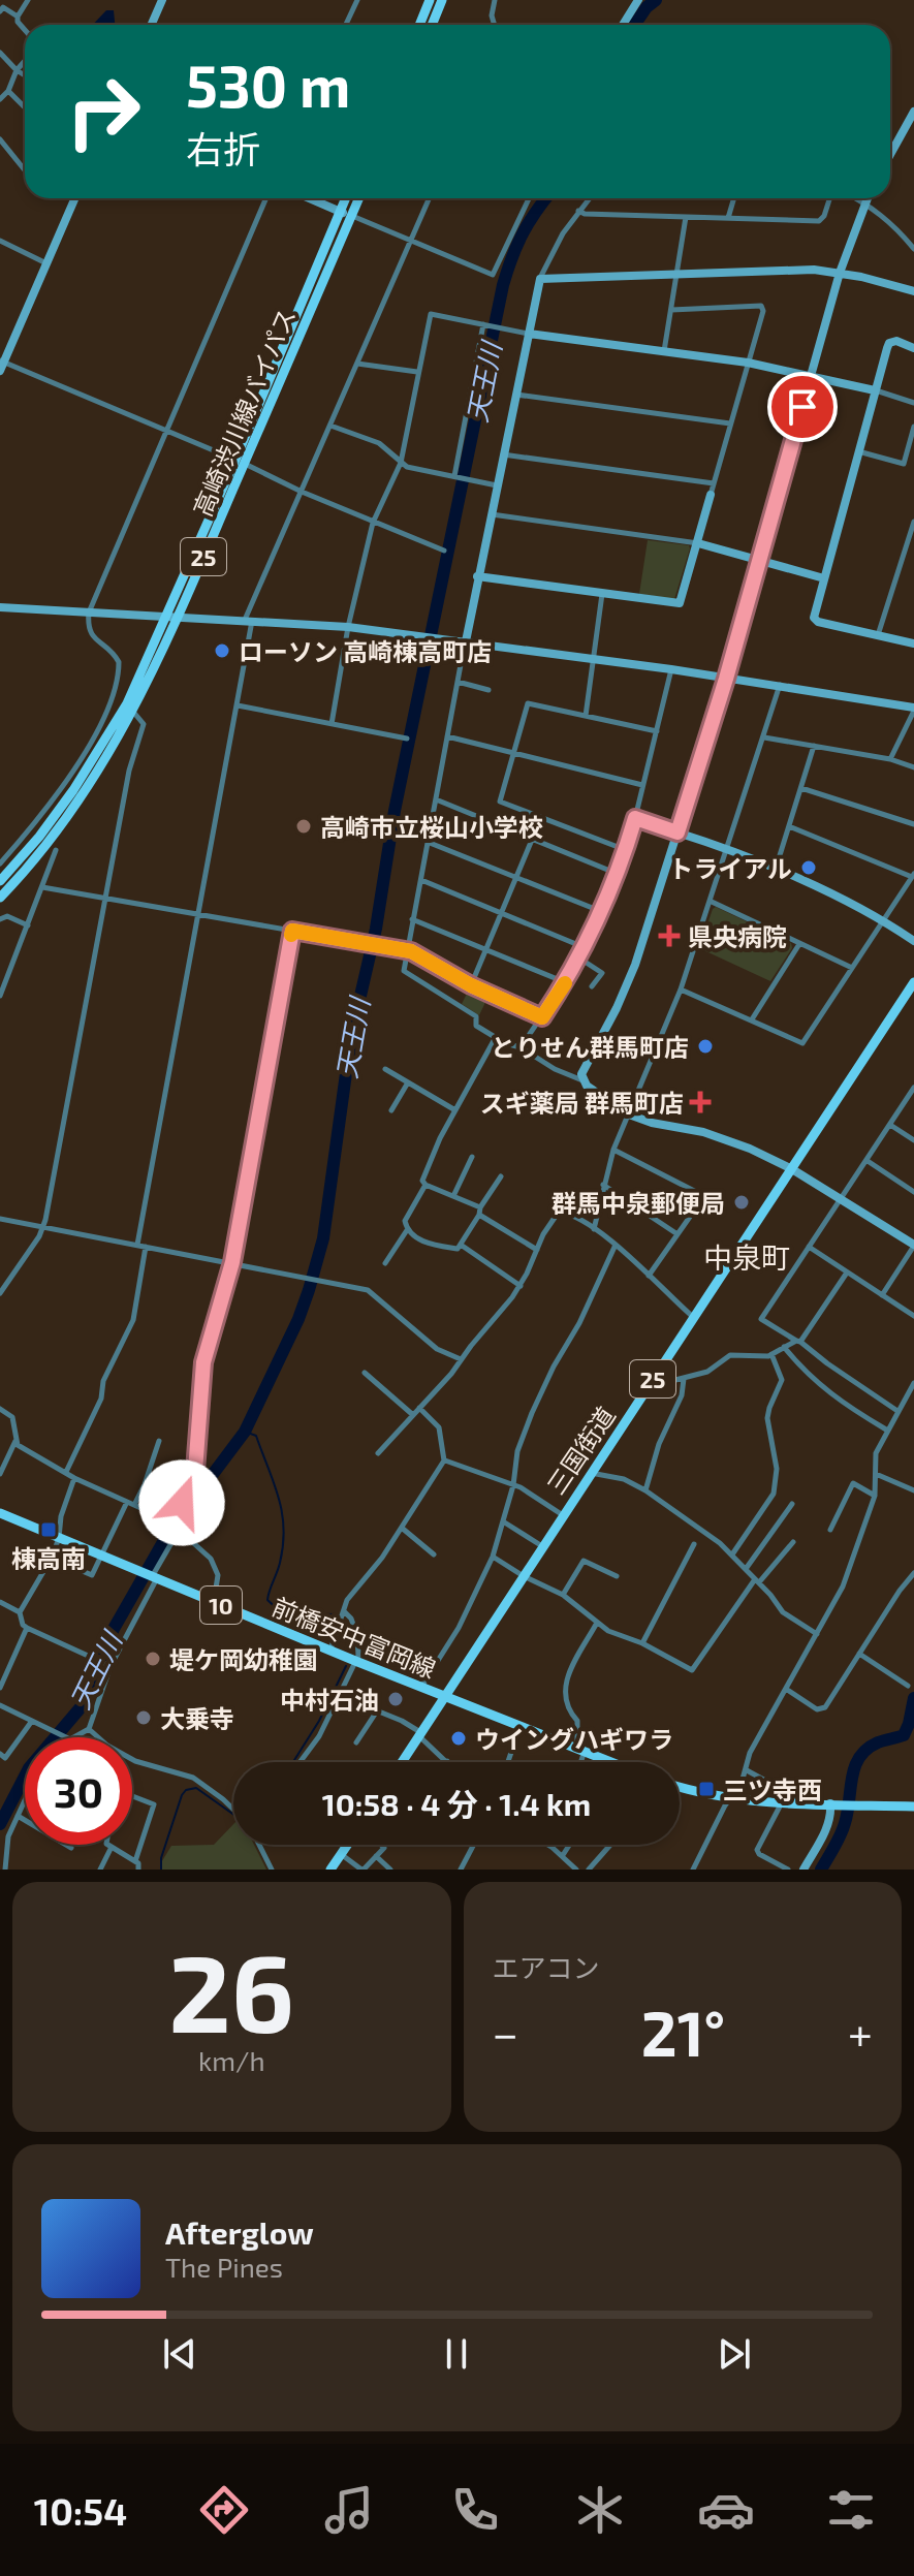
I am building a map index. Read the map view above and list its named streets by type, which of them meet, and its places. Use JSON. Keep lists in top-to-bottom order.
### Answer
{
  "streets": {
    "main road": [
      "高崎渋川線バイパス",
      "25",
      "三国街道",
      "10",
      "前橋安中富岡線"
    ]
  },
  "crossings": [
    ["三国街道", "前橋安中富岡線"]
  ],
  "districts": ["中泉町"],
  "water": ["天王川"],
  "places": {
    "other": [
      "ローソン 高崎棟高町店",
      "高崎市立桜山小学校",
      "トライアル",
      "とりせん群馬町店",
      "群馬中泉郵便局",
      "堤ケ岡幼稚園",
      "中村石油",
      "大乗寺",
      "ウイングハギワラ"
    ],
    "health": ["県央病院", "スギ薬局 群馬町店"],
    "transit": ["棟高南", "三ツ寺西"]
  },
  "page": {
    "turn": ["530 m", "右折"],
    "limit": "30",
    "trip": "10:58 · 4 分 · 1.4 km",
    "tile": [
      ["26", "km/h"],
      "エアコン"
    ],
    "heat": ["−", "21°", "+"],
    "song": ["Afterglow", "The Pines"],
    "tabs": "10:54"
  }
}
